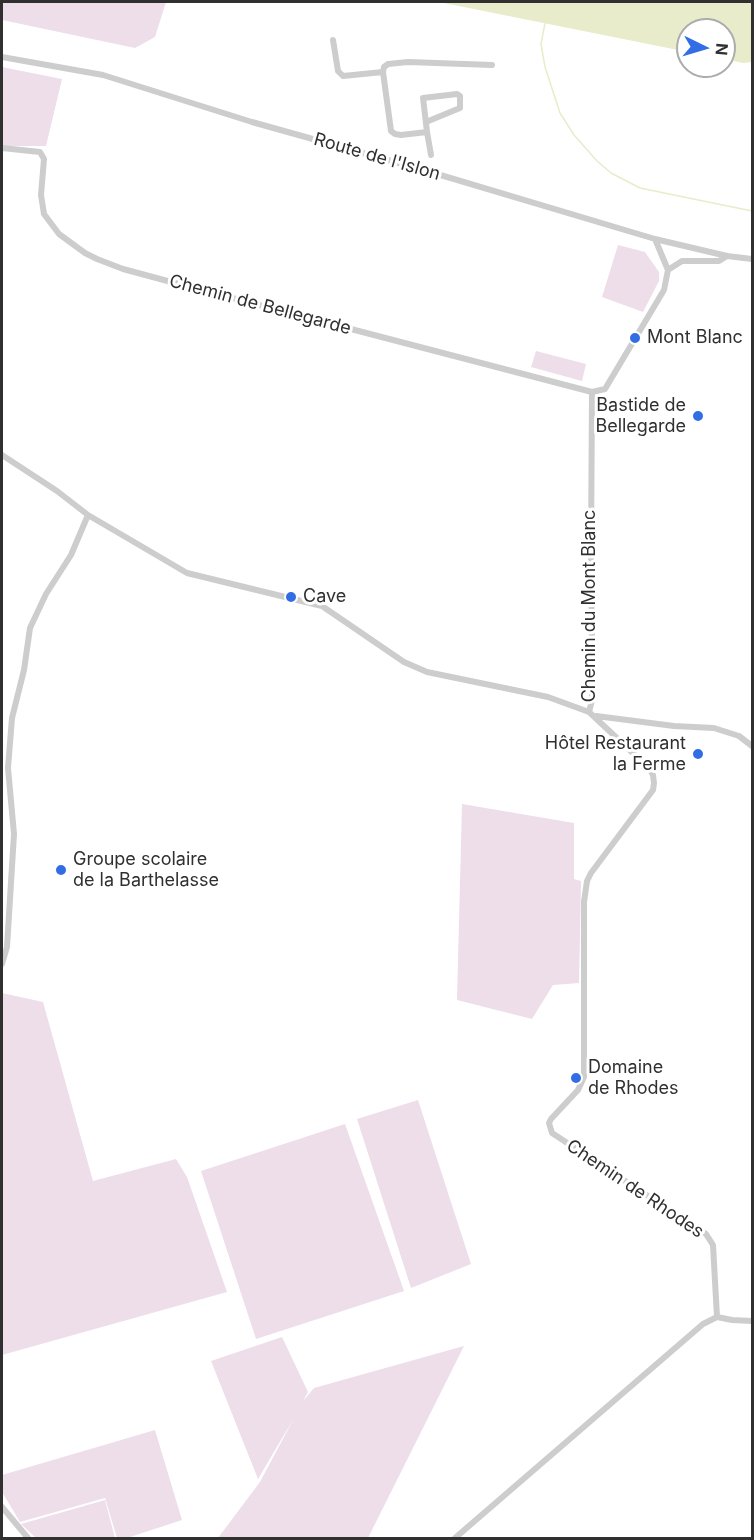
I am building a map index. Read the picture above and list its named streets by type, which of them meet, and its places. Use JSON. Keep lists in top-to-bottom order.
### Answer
{
  "streets": {
    "street": [
      "Route de l'Islon",
      "Chemin de Bellegarde",
      "Chemin du Mont Blanc",
      "Chemin de Rhodes"
    ]
  },
  "crossings": [
    ["Chemin de Bellegarde", "Chemin du Mont Blanc"],
    ["Chemin du Mont Blanc", "Chemin de Rhodes"]
  ],
  "places": [
    "Mont Blanc",
    "Bastide de Bellegarde",
    "Cave",
    "Hôtel Restaurant la Ferme",
    "Groupe scolaire de la Barthelasse",
    "Domaine de Rhodes"
  ],
  "north": "right"
}
